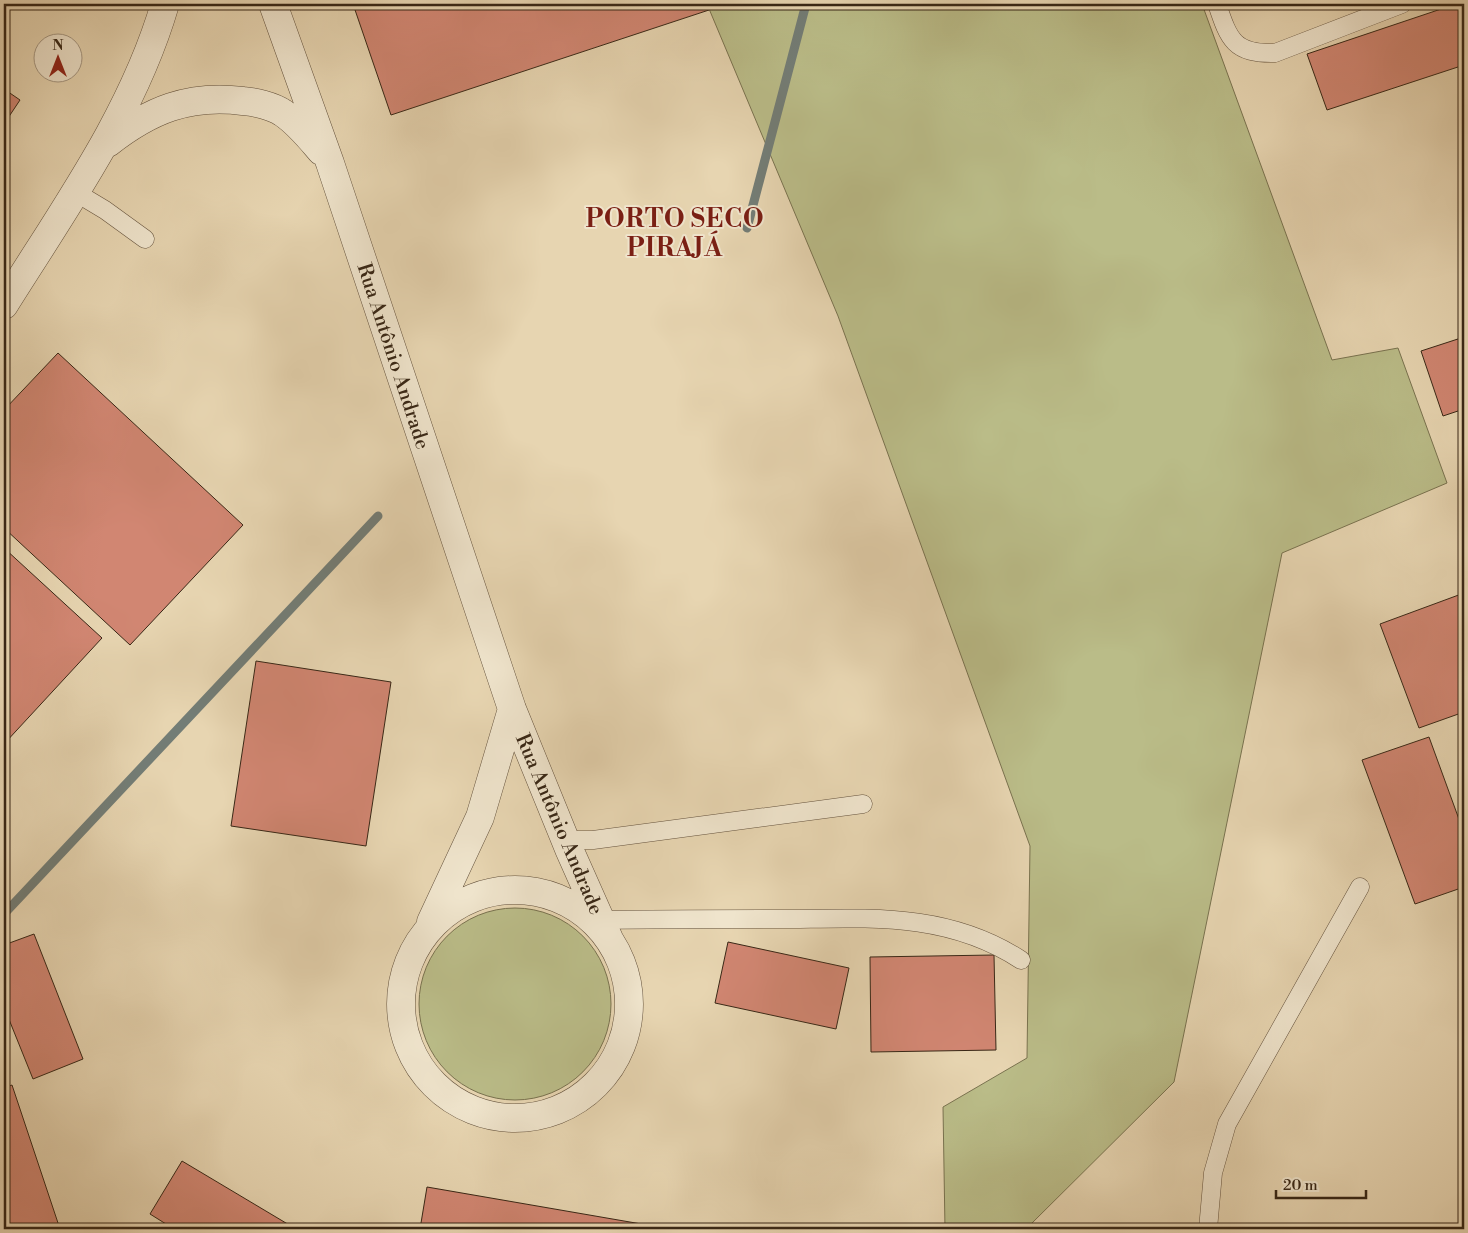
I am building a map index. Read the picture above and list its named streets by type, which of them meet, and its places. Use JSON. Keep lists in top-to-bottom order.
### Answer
{
  "streets": {
    "street": ["Rua Antônio Andrade"]
  },
  "districts": ["PORTO SECO PIRAJÁ"],
  "scale_bar": "20 m",
  "north": "top"
}
